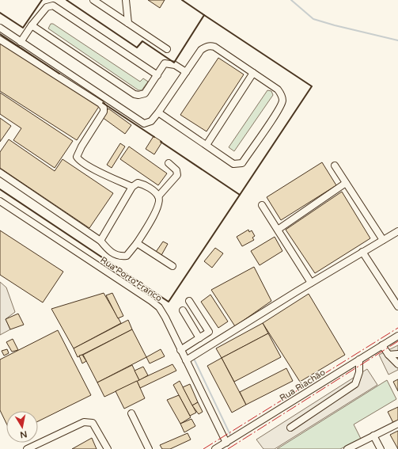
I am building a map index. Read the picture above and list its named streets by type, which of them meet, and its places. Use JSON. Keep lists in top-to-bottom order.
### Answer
{
  "streets": {
    "street": ["Rua Porto Franco", "Rua Riachão"]
  },
  "crossings": [
    ["Rua Porto Franco", "Rua Riachão"]
  ],
  "north": "bottom"
}
